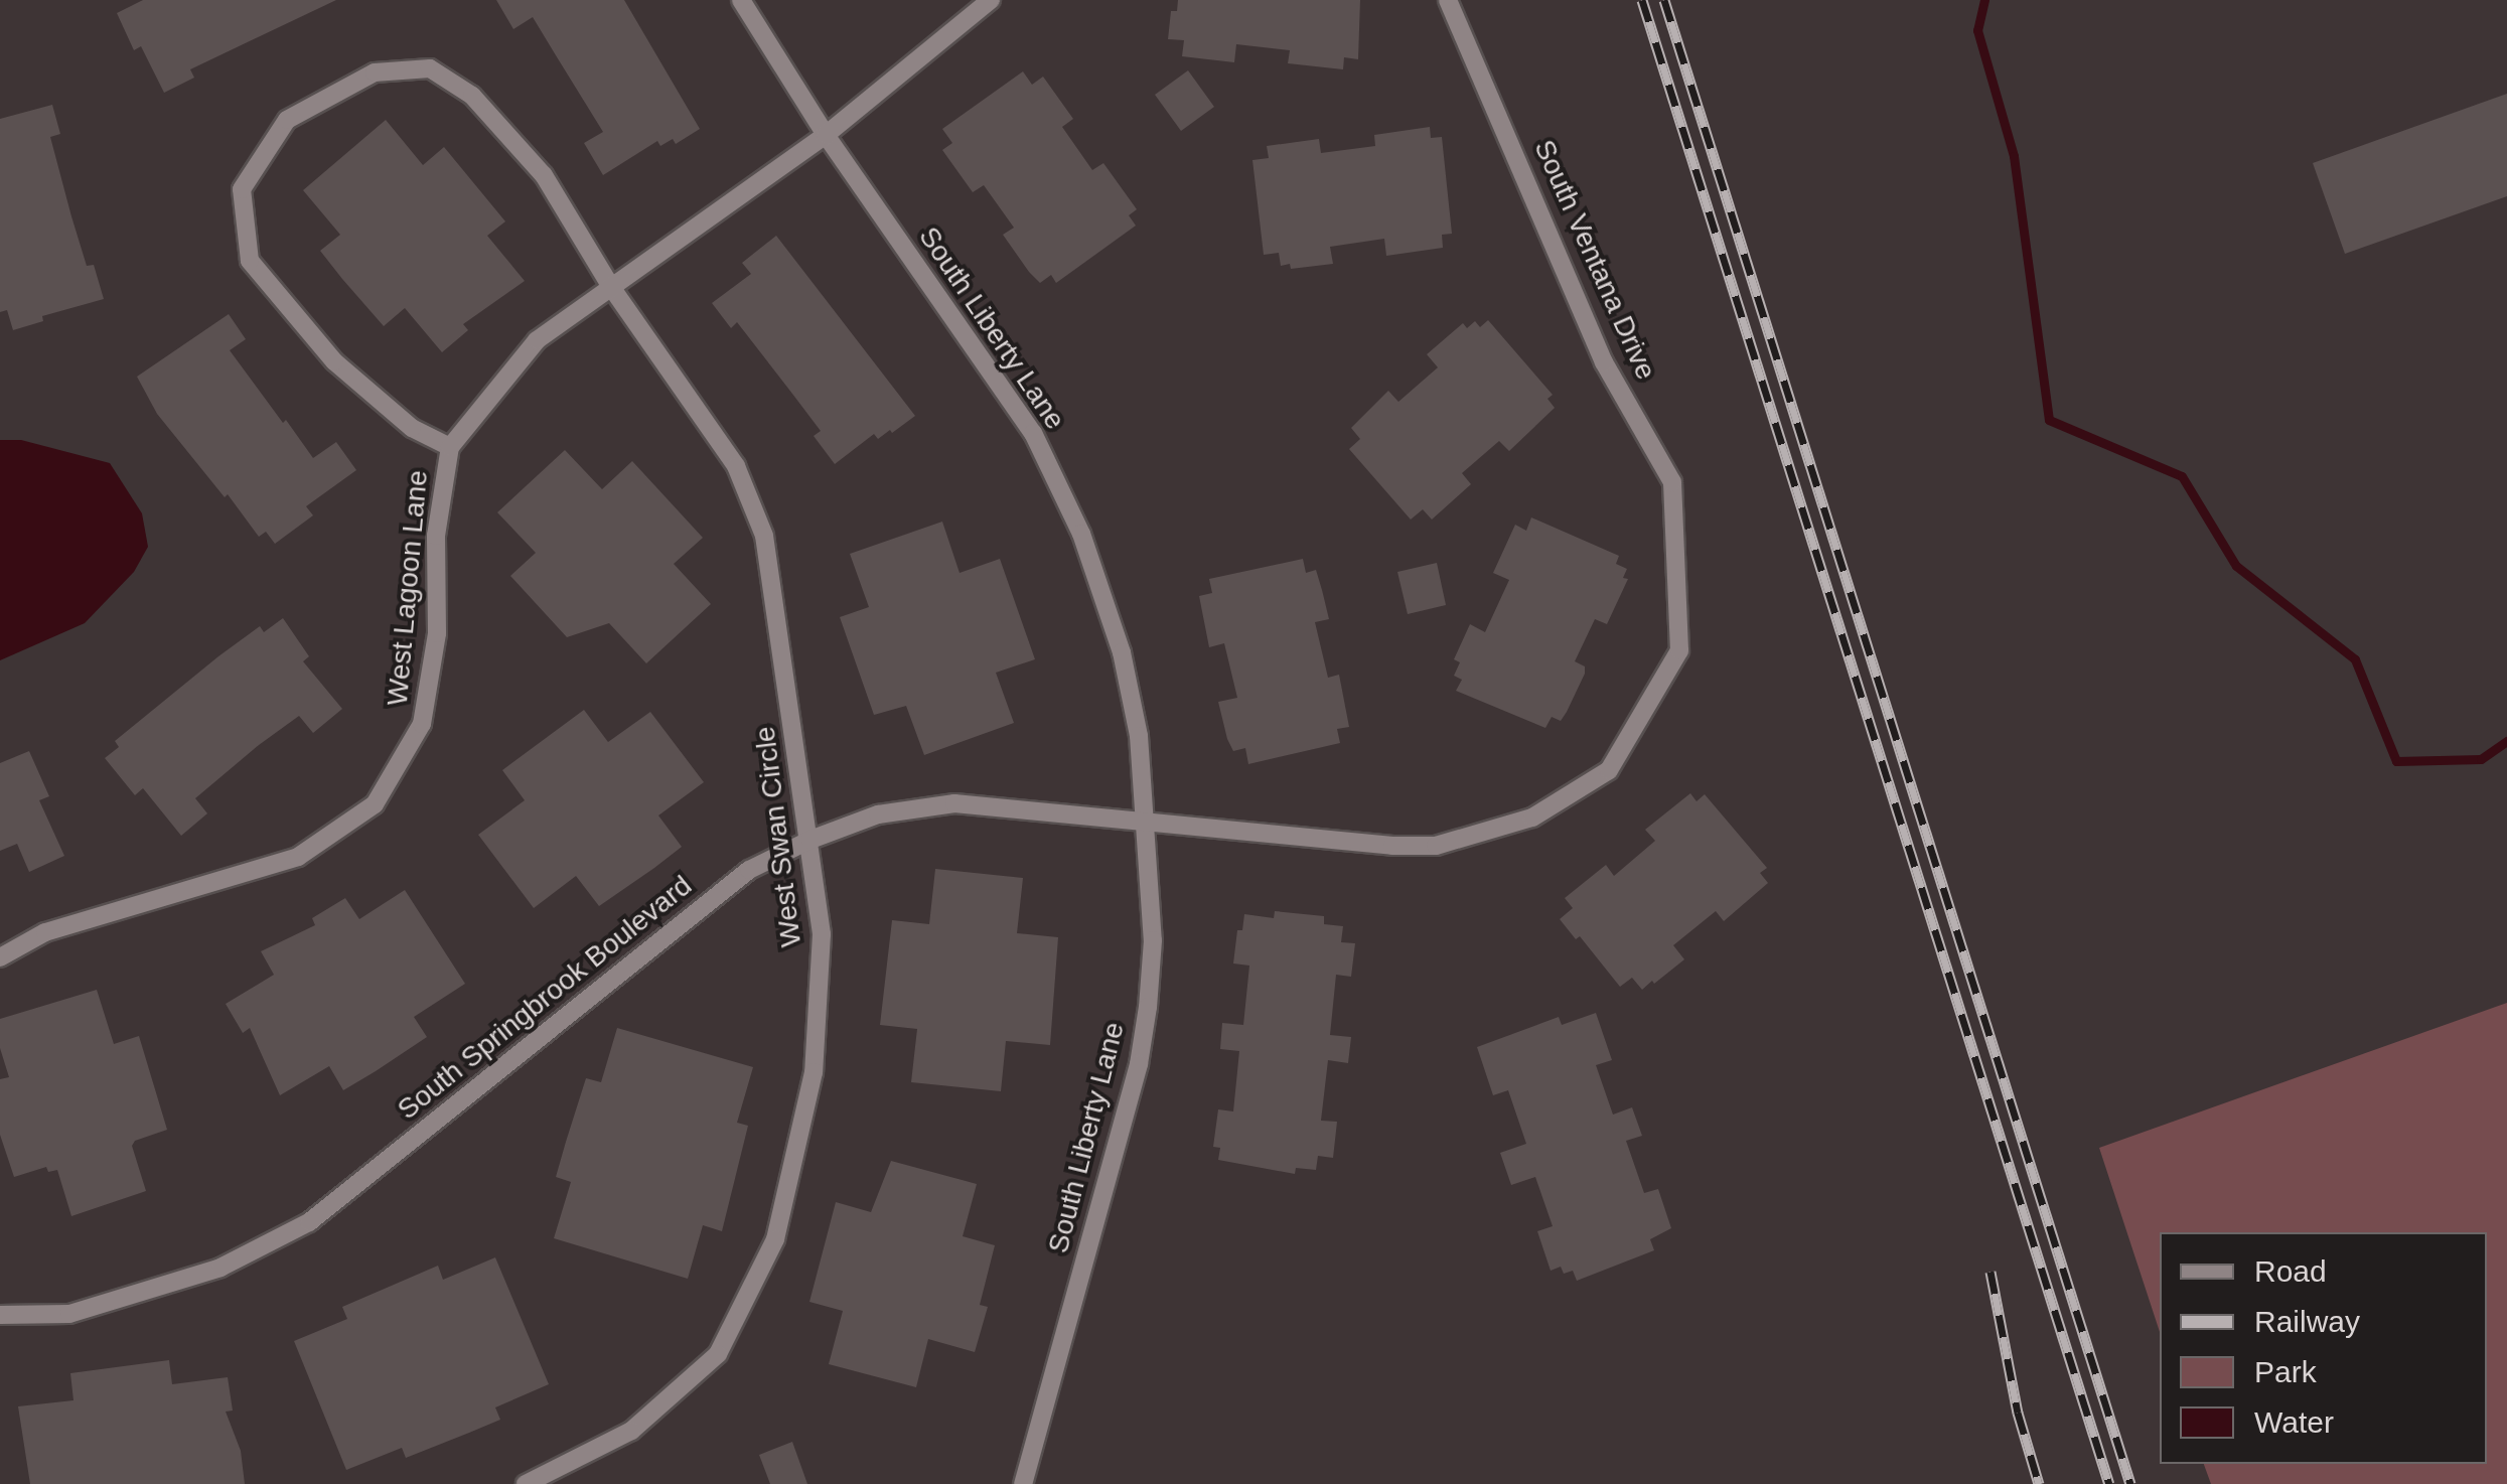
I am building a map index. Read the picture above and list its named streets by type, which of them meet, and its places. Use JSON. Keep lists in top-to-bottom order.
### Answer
{
  "streets": {
    "street": [
      "South Ventana Drive",
      "South Liberty Lane",
      "West Lagoon Lane",
      "West Swan Circle",
      "South Springbrook Boulevard"
    ]
  },
  "crossings": [
    ["South Ventana Drive", "South Liberty Lane"],
    ["South Ventana Drive", "South Springbrook Boulevard"],
    ["South Liberty Lane", "West Lagoon Lane"],
    ["South Liberty Lane", "South Springbrook Boulevard"],
    ["West Lagoon Lane", "West Swan Circle"],
    ["West Swan Circle", "South Springbrook Boulevard"]
  ],
  "legend": [
    "Road",
    "Railway",
    "Park",
    "Water"
  ]
}
